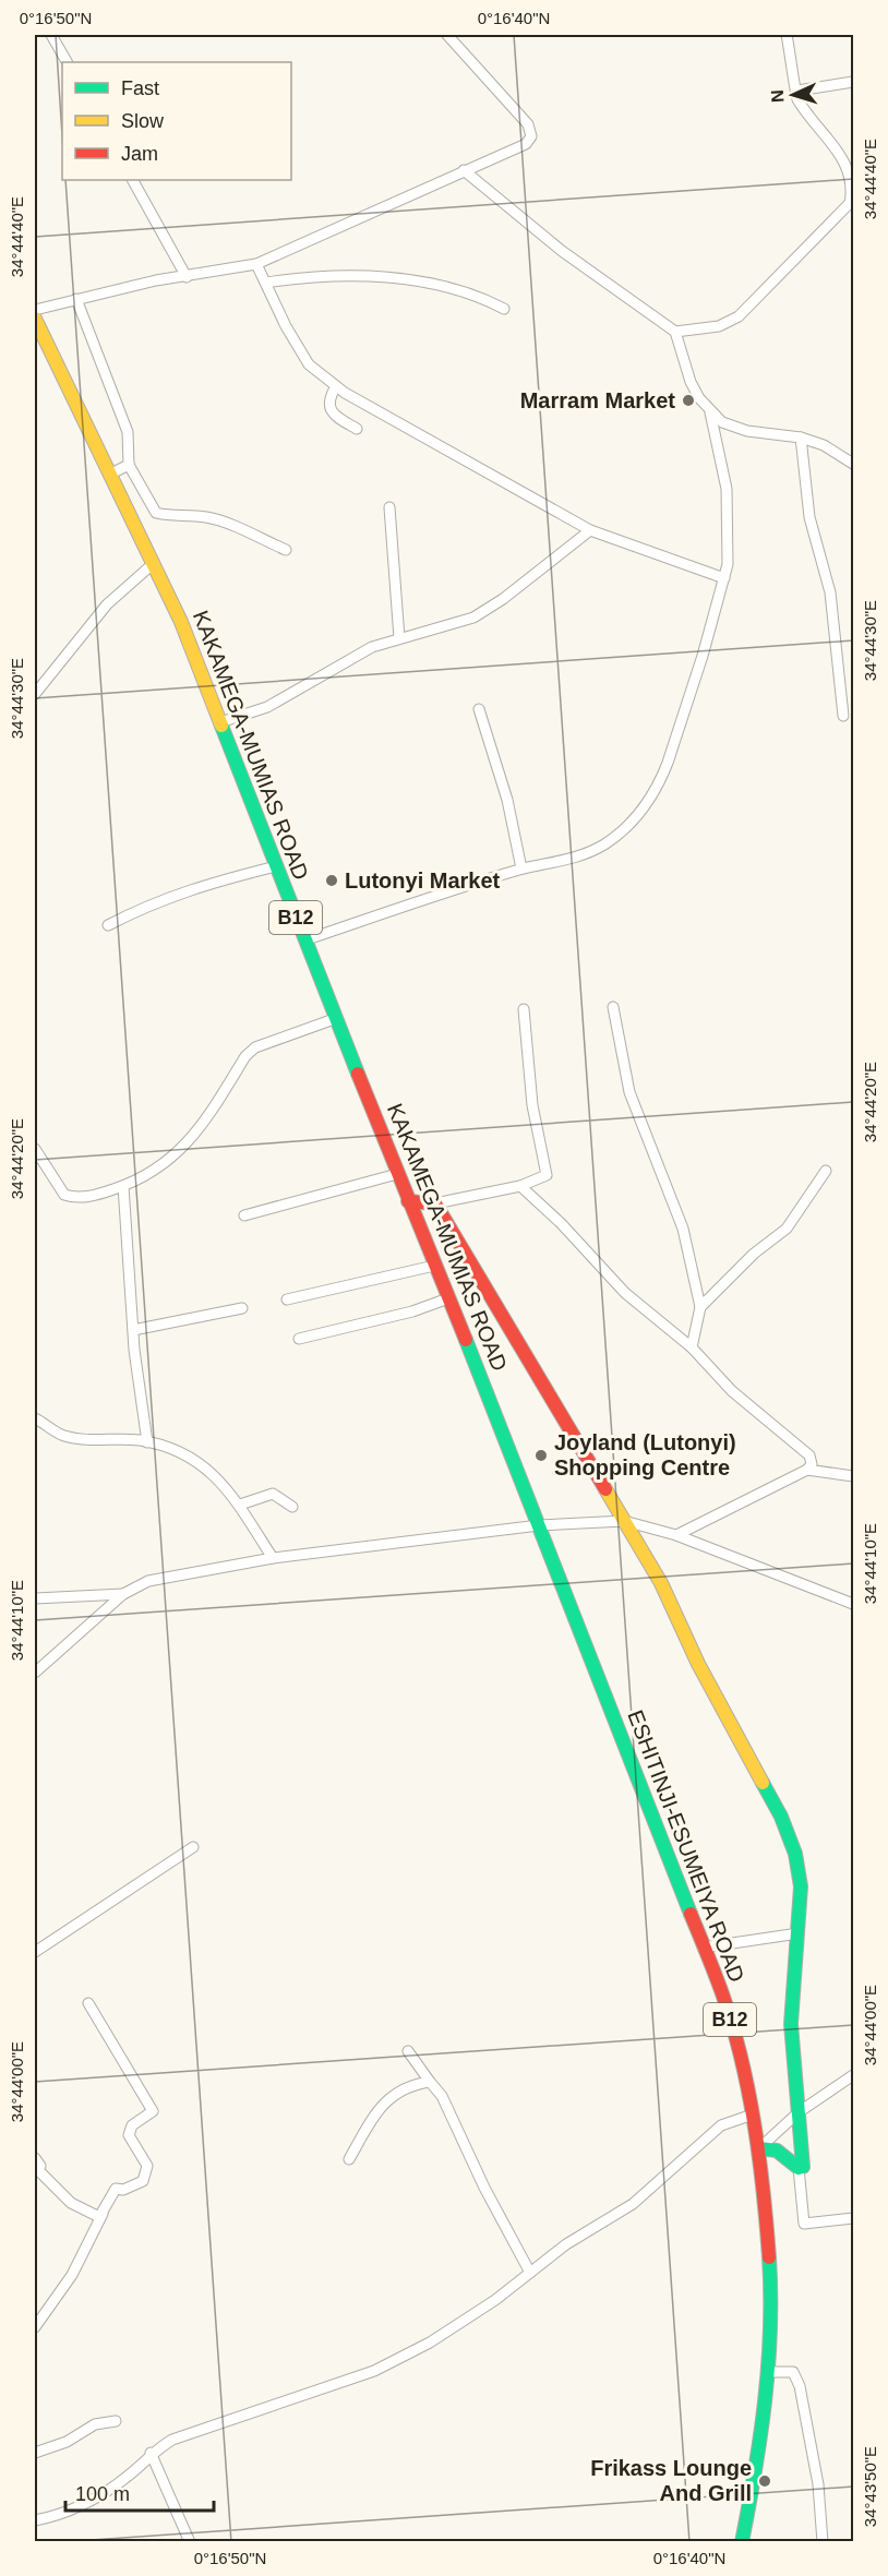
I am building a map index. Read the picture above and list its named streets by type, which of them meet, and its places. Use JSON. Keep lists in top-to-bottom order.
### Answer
{
  "streets": {
    "main road": ["KAKAMEGA-MUMIAS ROAD", "B12", "ESHITINJI-ESUMEIYA ROAD"]
  },
  "crossings": [
    ["KAKAMEGA-MUMIAS ROAD", "ESHITINJI-ESUMEIYA ROAD"]
  ],
  "places": [
    "Marram Market",
    "Lutonyi Market",
    "Joyland (Lutonyi) Shopping Centre",
    "Frikass Lounge And Grill"
  ],
  "legend": ["Fast", "Slow", "Jam"],
  "scale_bar": "100 m",
  "north": "left",
  "coordinates": [
    "0°16'50\"N",
    "0°16'40\"N",
    "34°44'40\"E",
    "34°44'30\"E",
    "34°44'20\"E",
    "34°44'10\"E",
    "34°44'00\"E",
    "34°43'50\"E"
  ]
}
